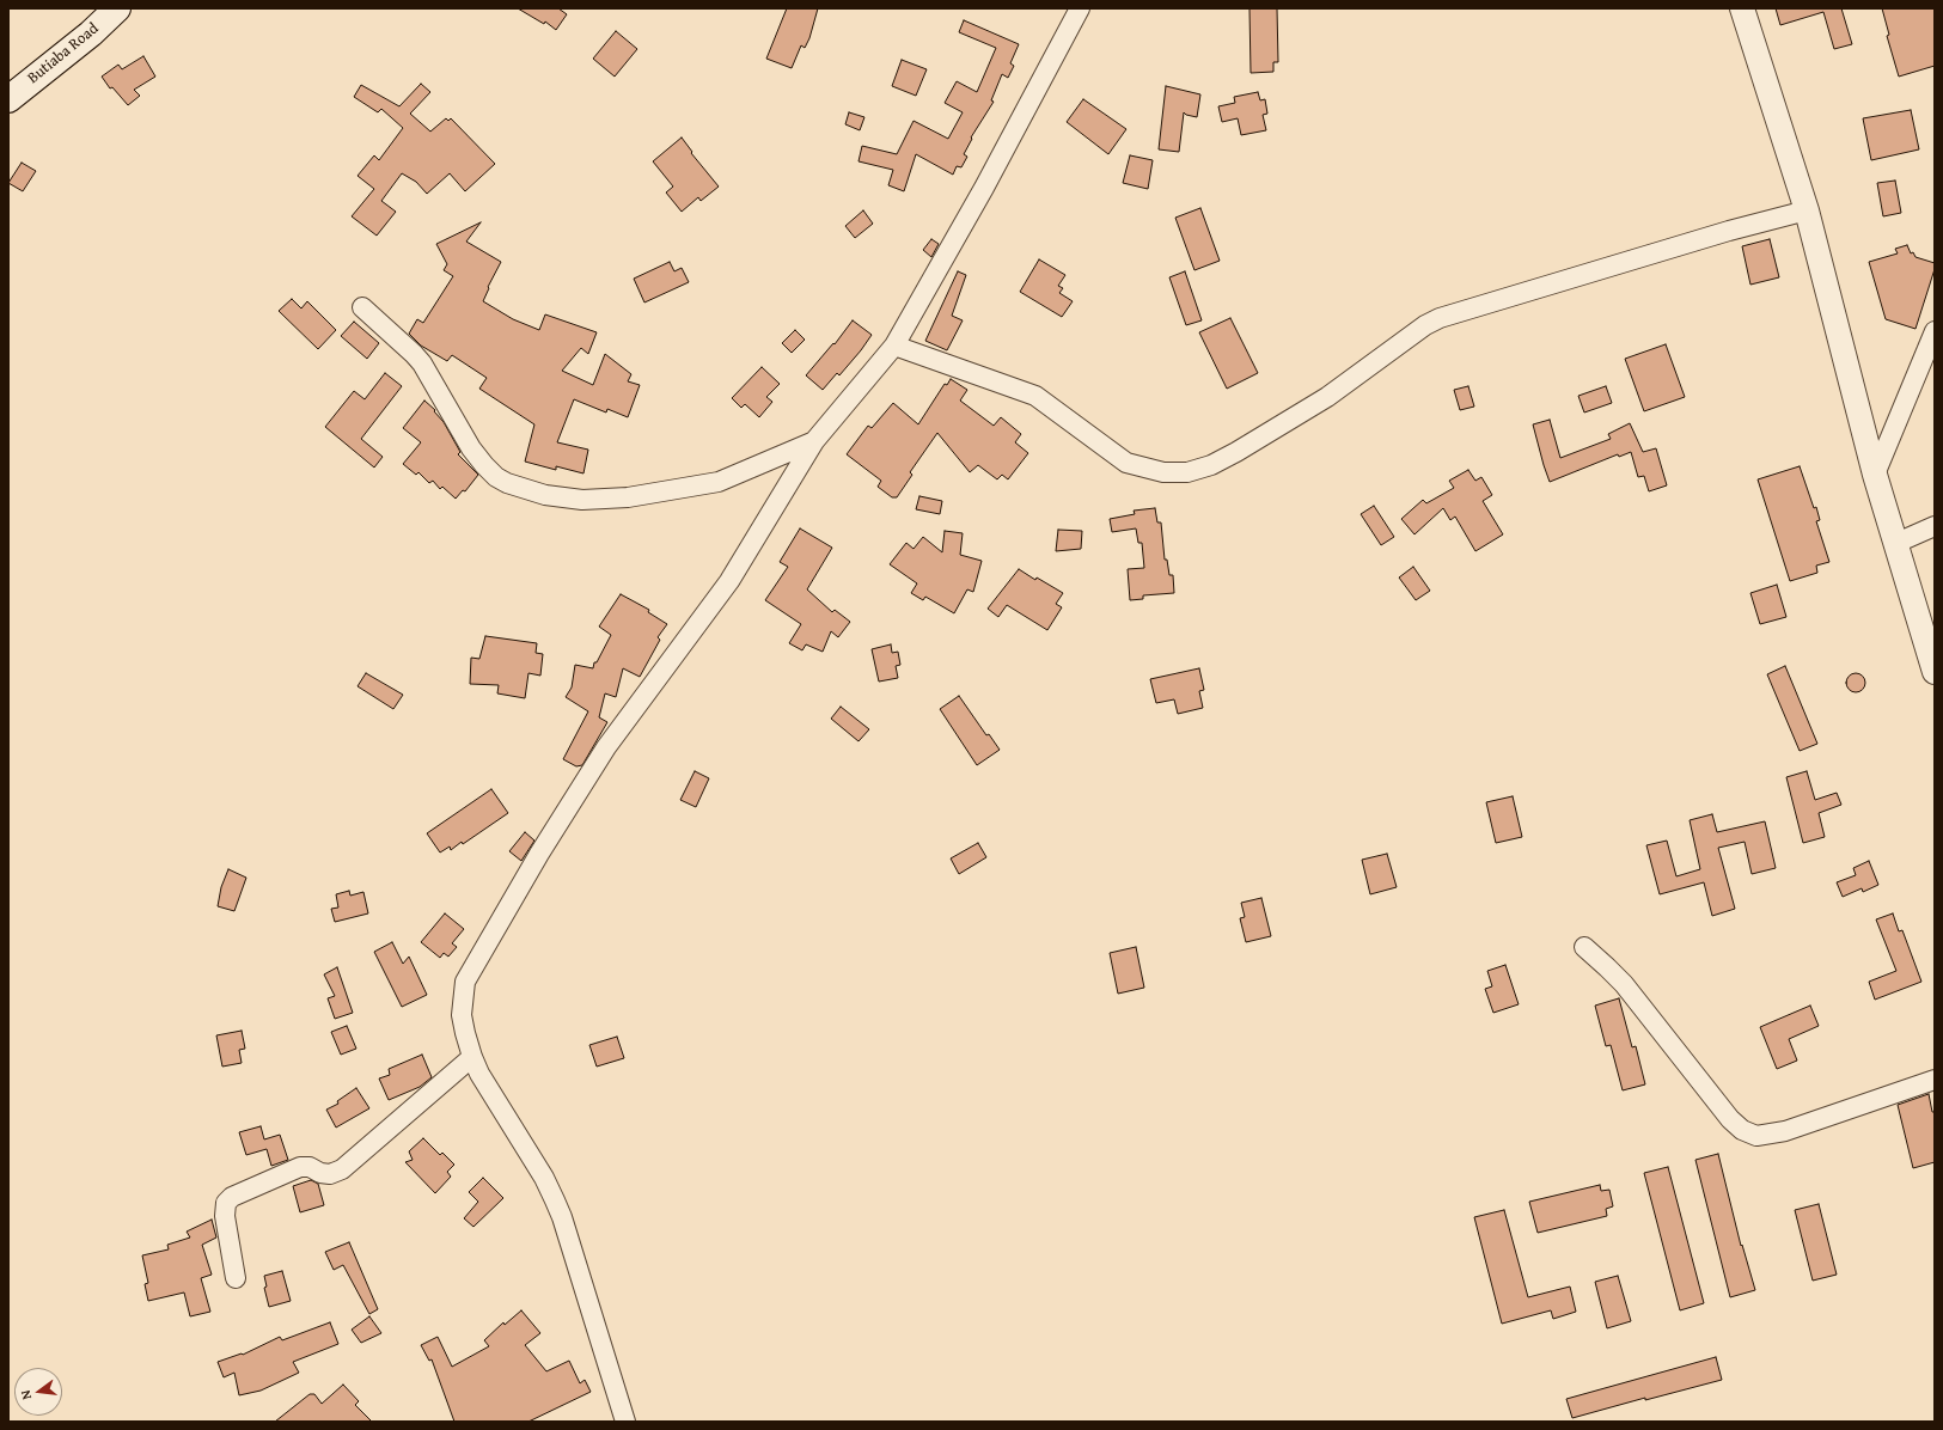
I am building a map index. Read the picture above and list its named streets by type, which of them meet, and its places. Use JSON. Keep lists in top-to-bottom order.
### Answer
{
  "streets": {
    "main road": ["Butiaba Road"]
  },
  "north": "left"
}
